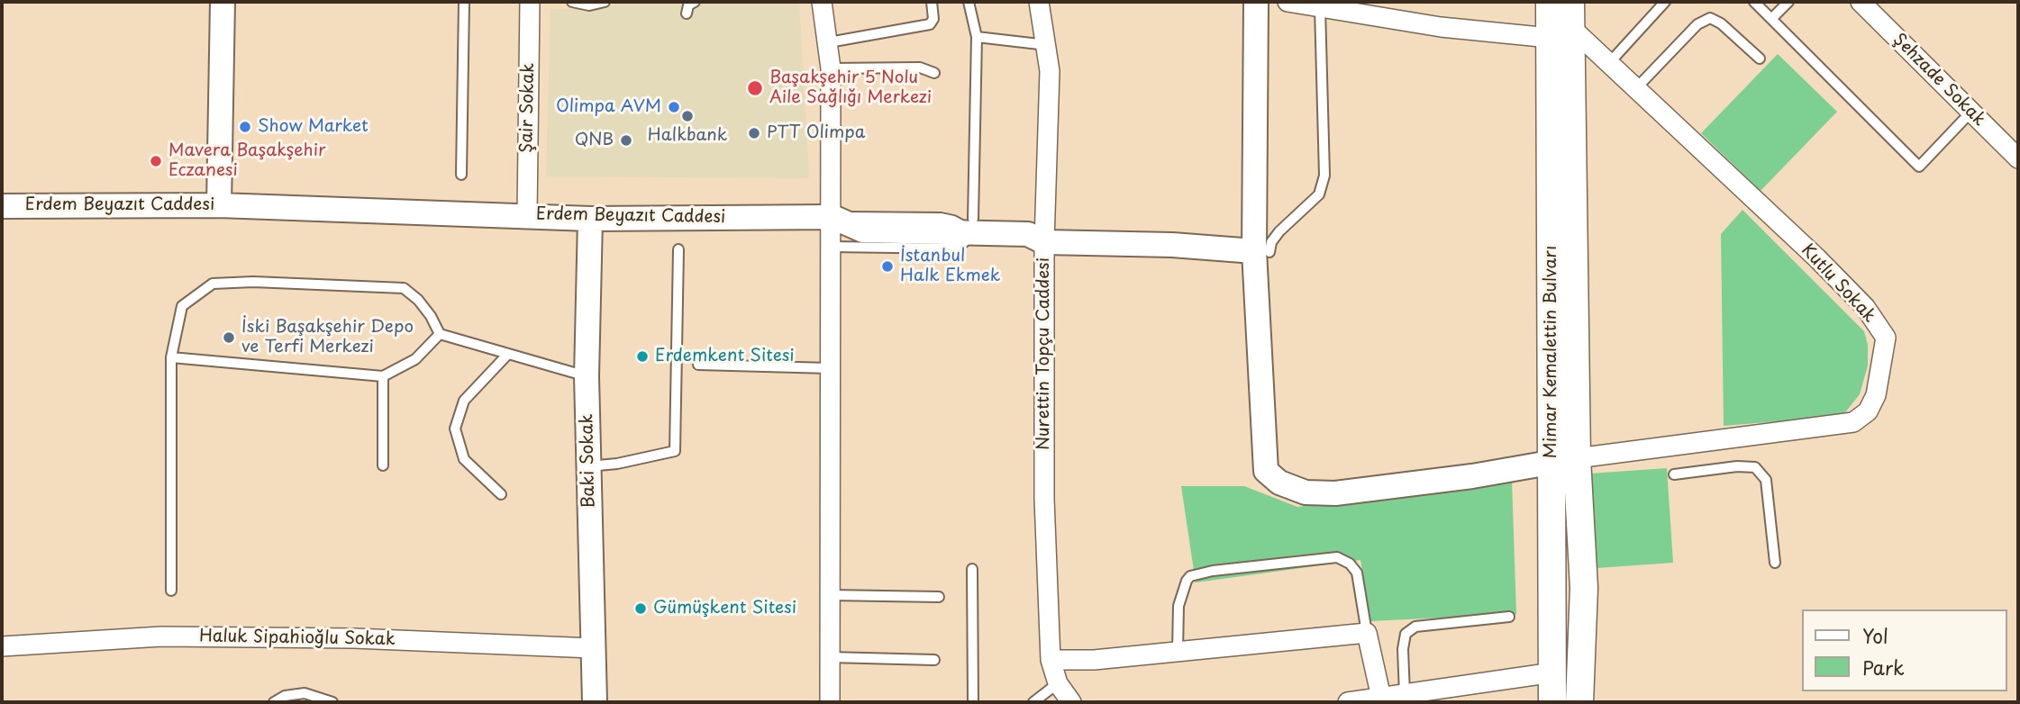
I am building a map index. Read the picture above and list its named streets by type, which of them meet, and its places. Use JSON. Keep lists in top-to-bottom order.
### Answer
{
  "streets": {
    "main road": ["Mimar Kemalettin Bulvarı"],
    "street": [
      "Şehzade Sokak",
      "Şair Sokak",
      "Erdem Beyazıt Caddesi",
      "Kutlu Sokak",
      "Nurettin Topçu Caddesi",
      "Baki Sokak",
      "Haluk Sipahioğlu Sokak"
    ]
  },
  "crossings": [
    ["Şair Sokak", "Erdem Beyazıt Caddesi"],
    ["Erdem Beyazıt Caddesi", "Nurettin Topçu Caddesi"],
    ["Erdem Beyazıt Caddesi", "Baki Sokak"],
    ["Kutlu Sokak", "Mimar Kemalettin Bulvarı"],
    ["Baki Sokak", "Haluk Sipahioğlu Sokak"]
  ],
  "places": [
    "Başakşehir 5 Nolu Aile Sağlığı Merkezi",
    "Olimpa AVM",
    "Halkbank",
    "Show Market",
    "PTT Olimpa",
    "QNB",
    "Mavera Başakşehir Eczanesi",
    "İstanbul Halk Ekmek",
    "İski Başakşehir Depo ve Terfi Merkezi",
    "Erdemkent Sitesi",
    "Gümüşkent Sitesi"
  ],
  "legend": ["Yol", "Park"]
}
